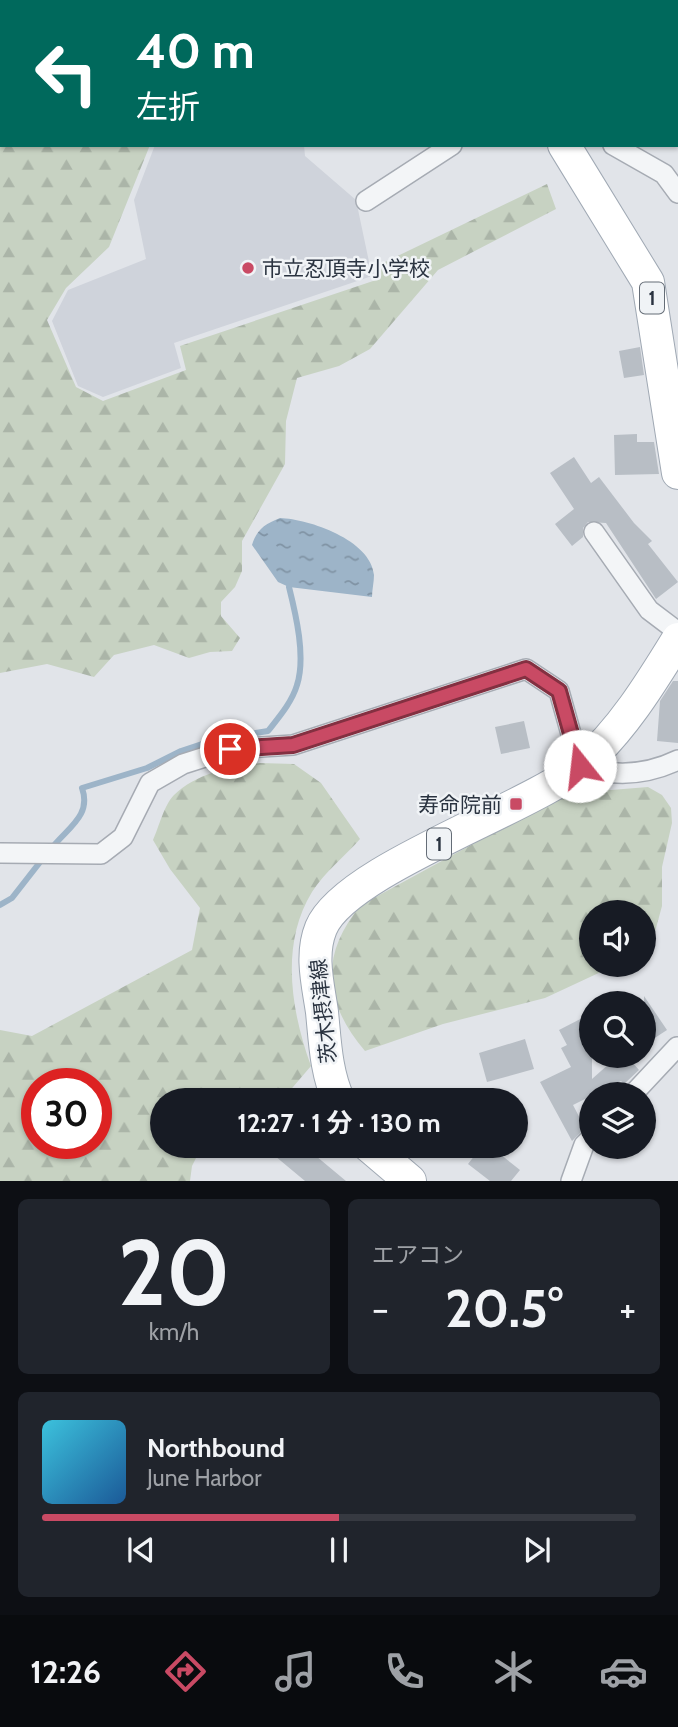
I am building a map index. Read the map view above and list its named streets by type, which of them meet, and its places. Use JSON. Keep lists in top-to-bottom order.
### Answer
{
  "streets": {
    "main road": ["1", "茨木摂津線"]
  },
  "places": {
    "other": ["市立忍頂寺小学校"],
    "transit": ["寿命院前"]
  },
  "page": {
    "turn": ["40 m", "左折"],
    "limit": "30",
    "trip": "12:27 · 1 分 · 130 m",
    "tile": [
      ["20", "km/h"],
      "エアコン"
    ],
    "heat": ["−", "20.5°", "+"],
    "song": ["Northbound", "June Harbor"],
    "tabs": "12:26"
  }
}
